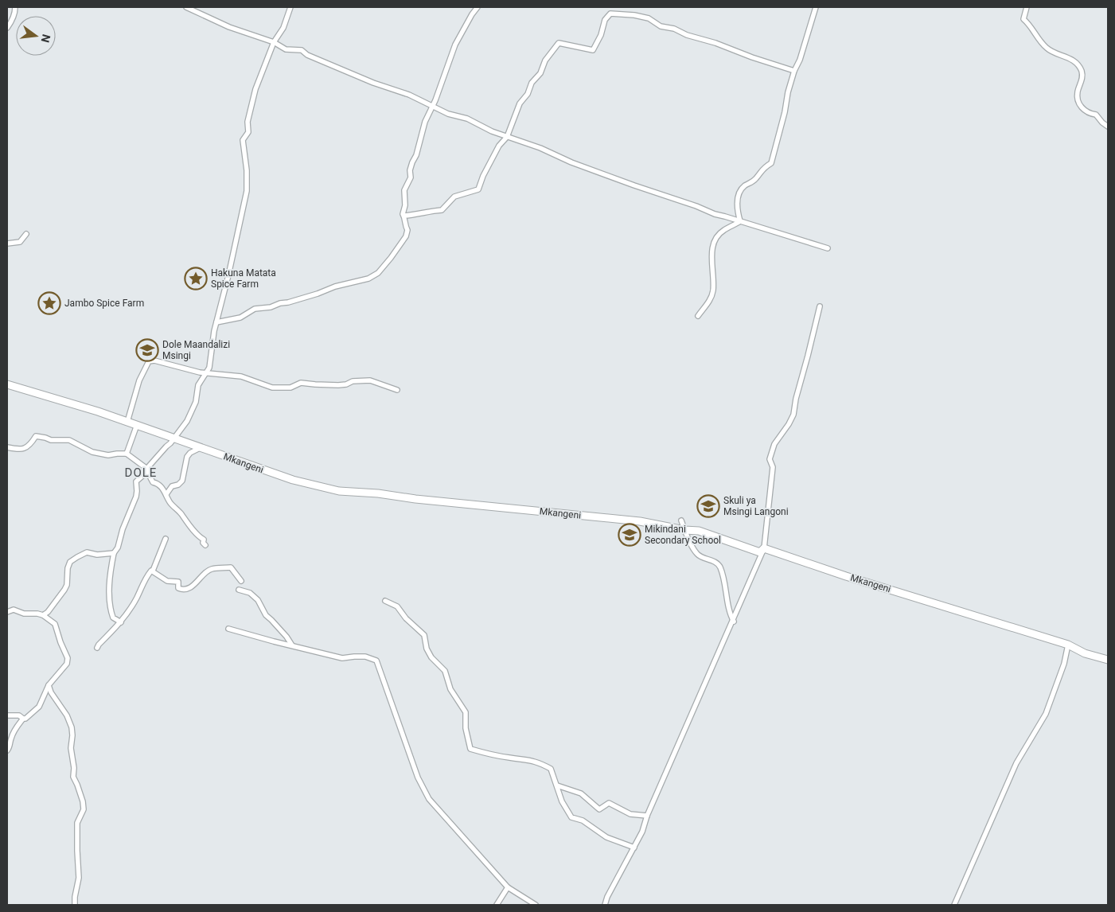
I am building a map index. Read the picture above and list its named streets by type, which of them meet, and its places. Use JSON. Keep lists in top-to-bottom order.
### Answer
{
  "streets": {
    "street": ["Mkangeni"]
  },
  "districts": ["DOLE"],
  "places": {
    "place": ["Hakuna Matata Spice Farm", "Jambo Spice Farm"],
    "school or university": ["Dole Maandalizi Msingi", "Skuli ya Msingi Langoni", "Mikindani Secondary School"]
  },
  "north": "right"
}
